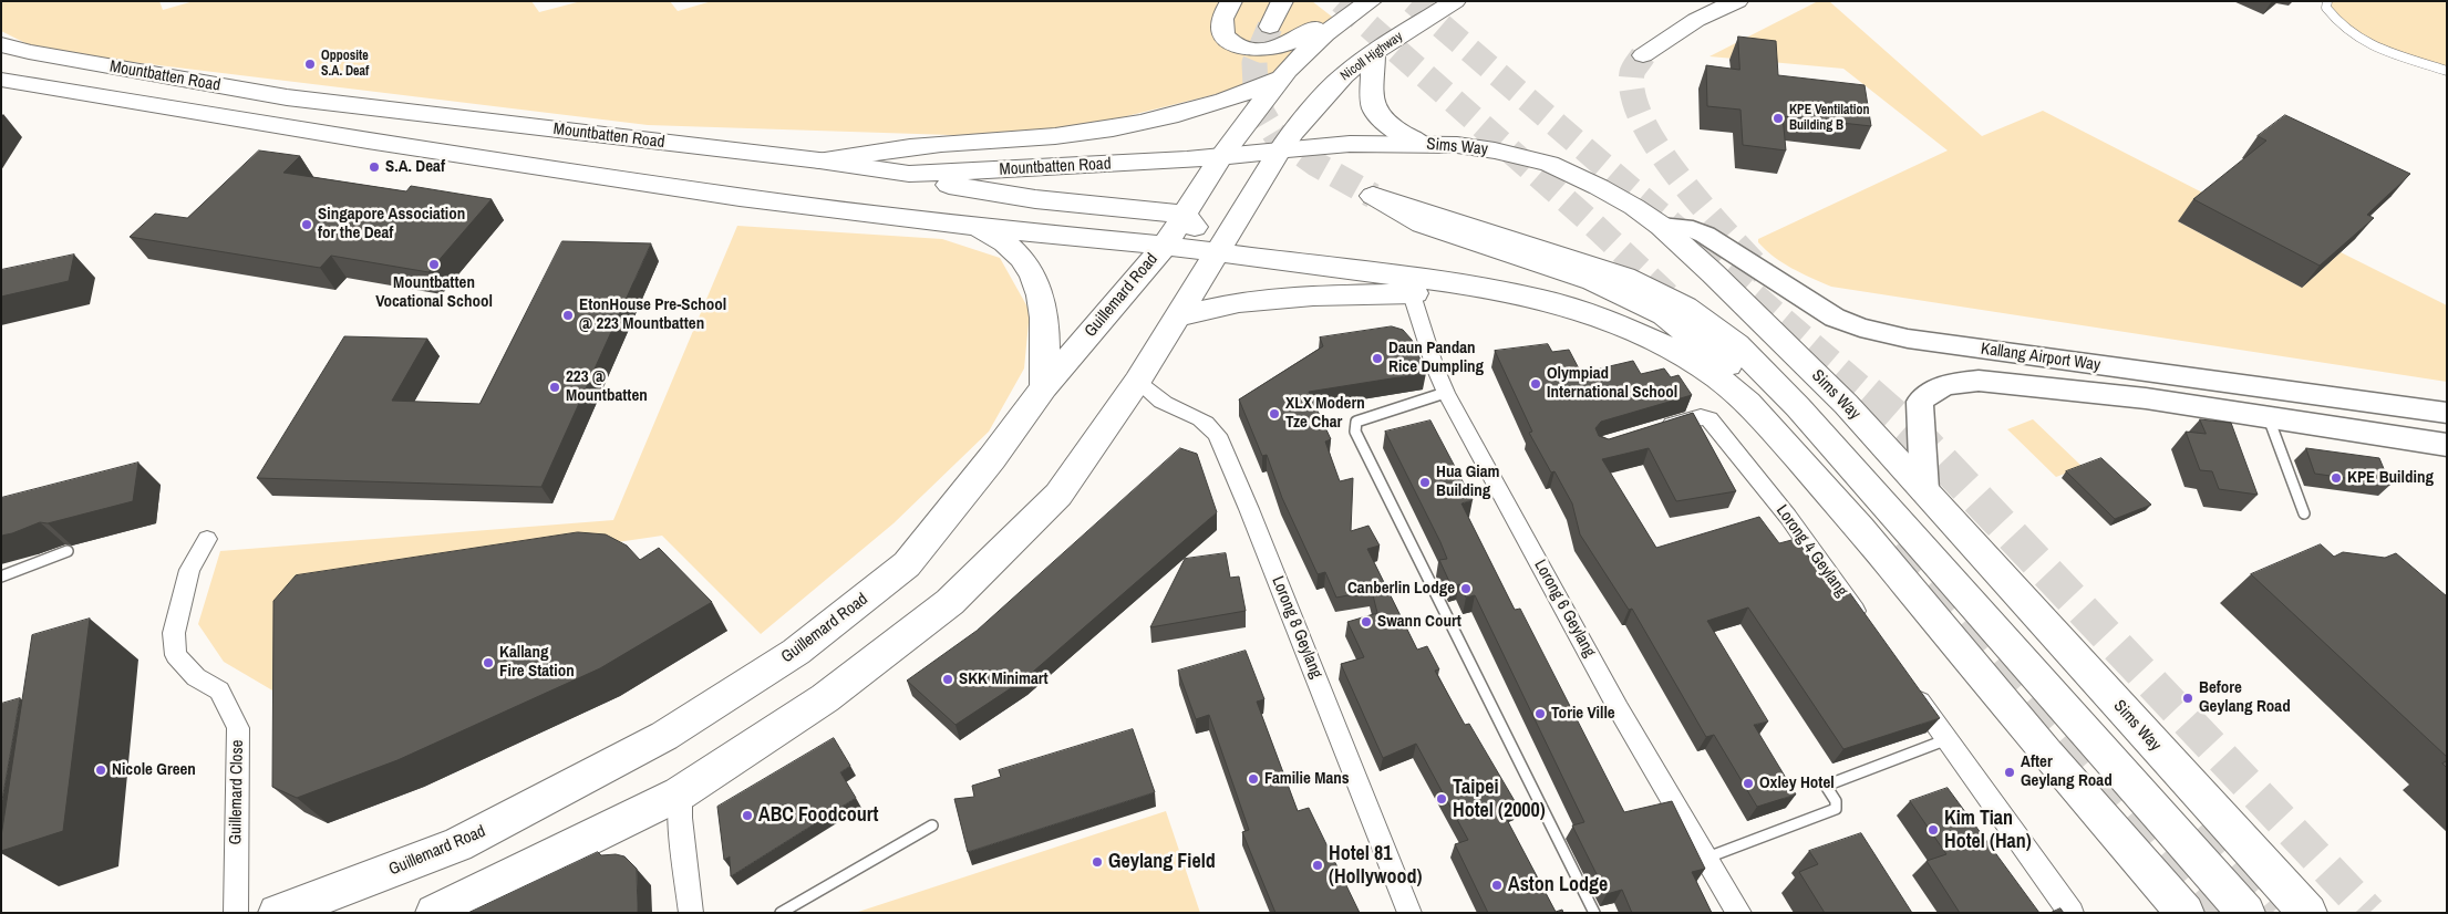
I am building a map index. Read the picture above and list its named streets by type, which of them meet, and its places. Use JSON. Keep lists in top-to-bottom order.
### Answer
{
  "streets": {
    "main road": [
      "Nicoll Highway",
      "Mountbatten Road",
      "Sims Way",
      "Guillemard Road"
    ],
    "street": [
      "Kallang Airport Way",
      "Lorong 4 Geylang",
      "Lorong 6 Geylang",
      "Lorong 8 Geylang",
      "Guillemard Close"
    ]
  },
  "crossings": [
    ["Nicoll Highway", "Sims Way"],
    ["Mountbatten Road", "Sims Way"],
    ["Mountbatten Road", "Guillemard Road"],
    ["Sims Way", "Guillemard Road"],
    ["Sims Way", "Kallang Airport Way"]
  ],
  "places": [
    "Opposite S.A. Deaf",
    "KPE Ventilation Building B",
    "S.A. Deaf",
    "Singapore Association for the Deaf",
    "Mountbatten Vocational School",
    "EtonHouse Pre-School @ 223 Mountbatten",
    "Daun Pandan Rice Dumpling",
    "Olympiad International School",
    "223 @ Mountbatten",
    "XLX Modern Tze Char",
    "KPE Building",
    "Hua Giam Building",
    "Canberlin Lodge",
    "Swann Court",
    "Kallang Fire Station",
    "SKK Minimart",
    "Before Geylang Road",
    "Torie Ville",
    "Nicole Green",
    "After Geylang Road",
    "Familie Mans",
    "Oxley Hotel",
    "Taipei Hotel (2000)",
    "ABC Foodcourt",
    "Kim Tian Hotel (Han)",
    "Geylang Field",
    "Hotel 81 (Hollywood)",
    "Aston Lodge"
  ]
}
